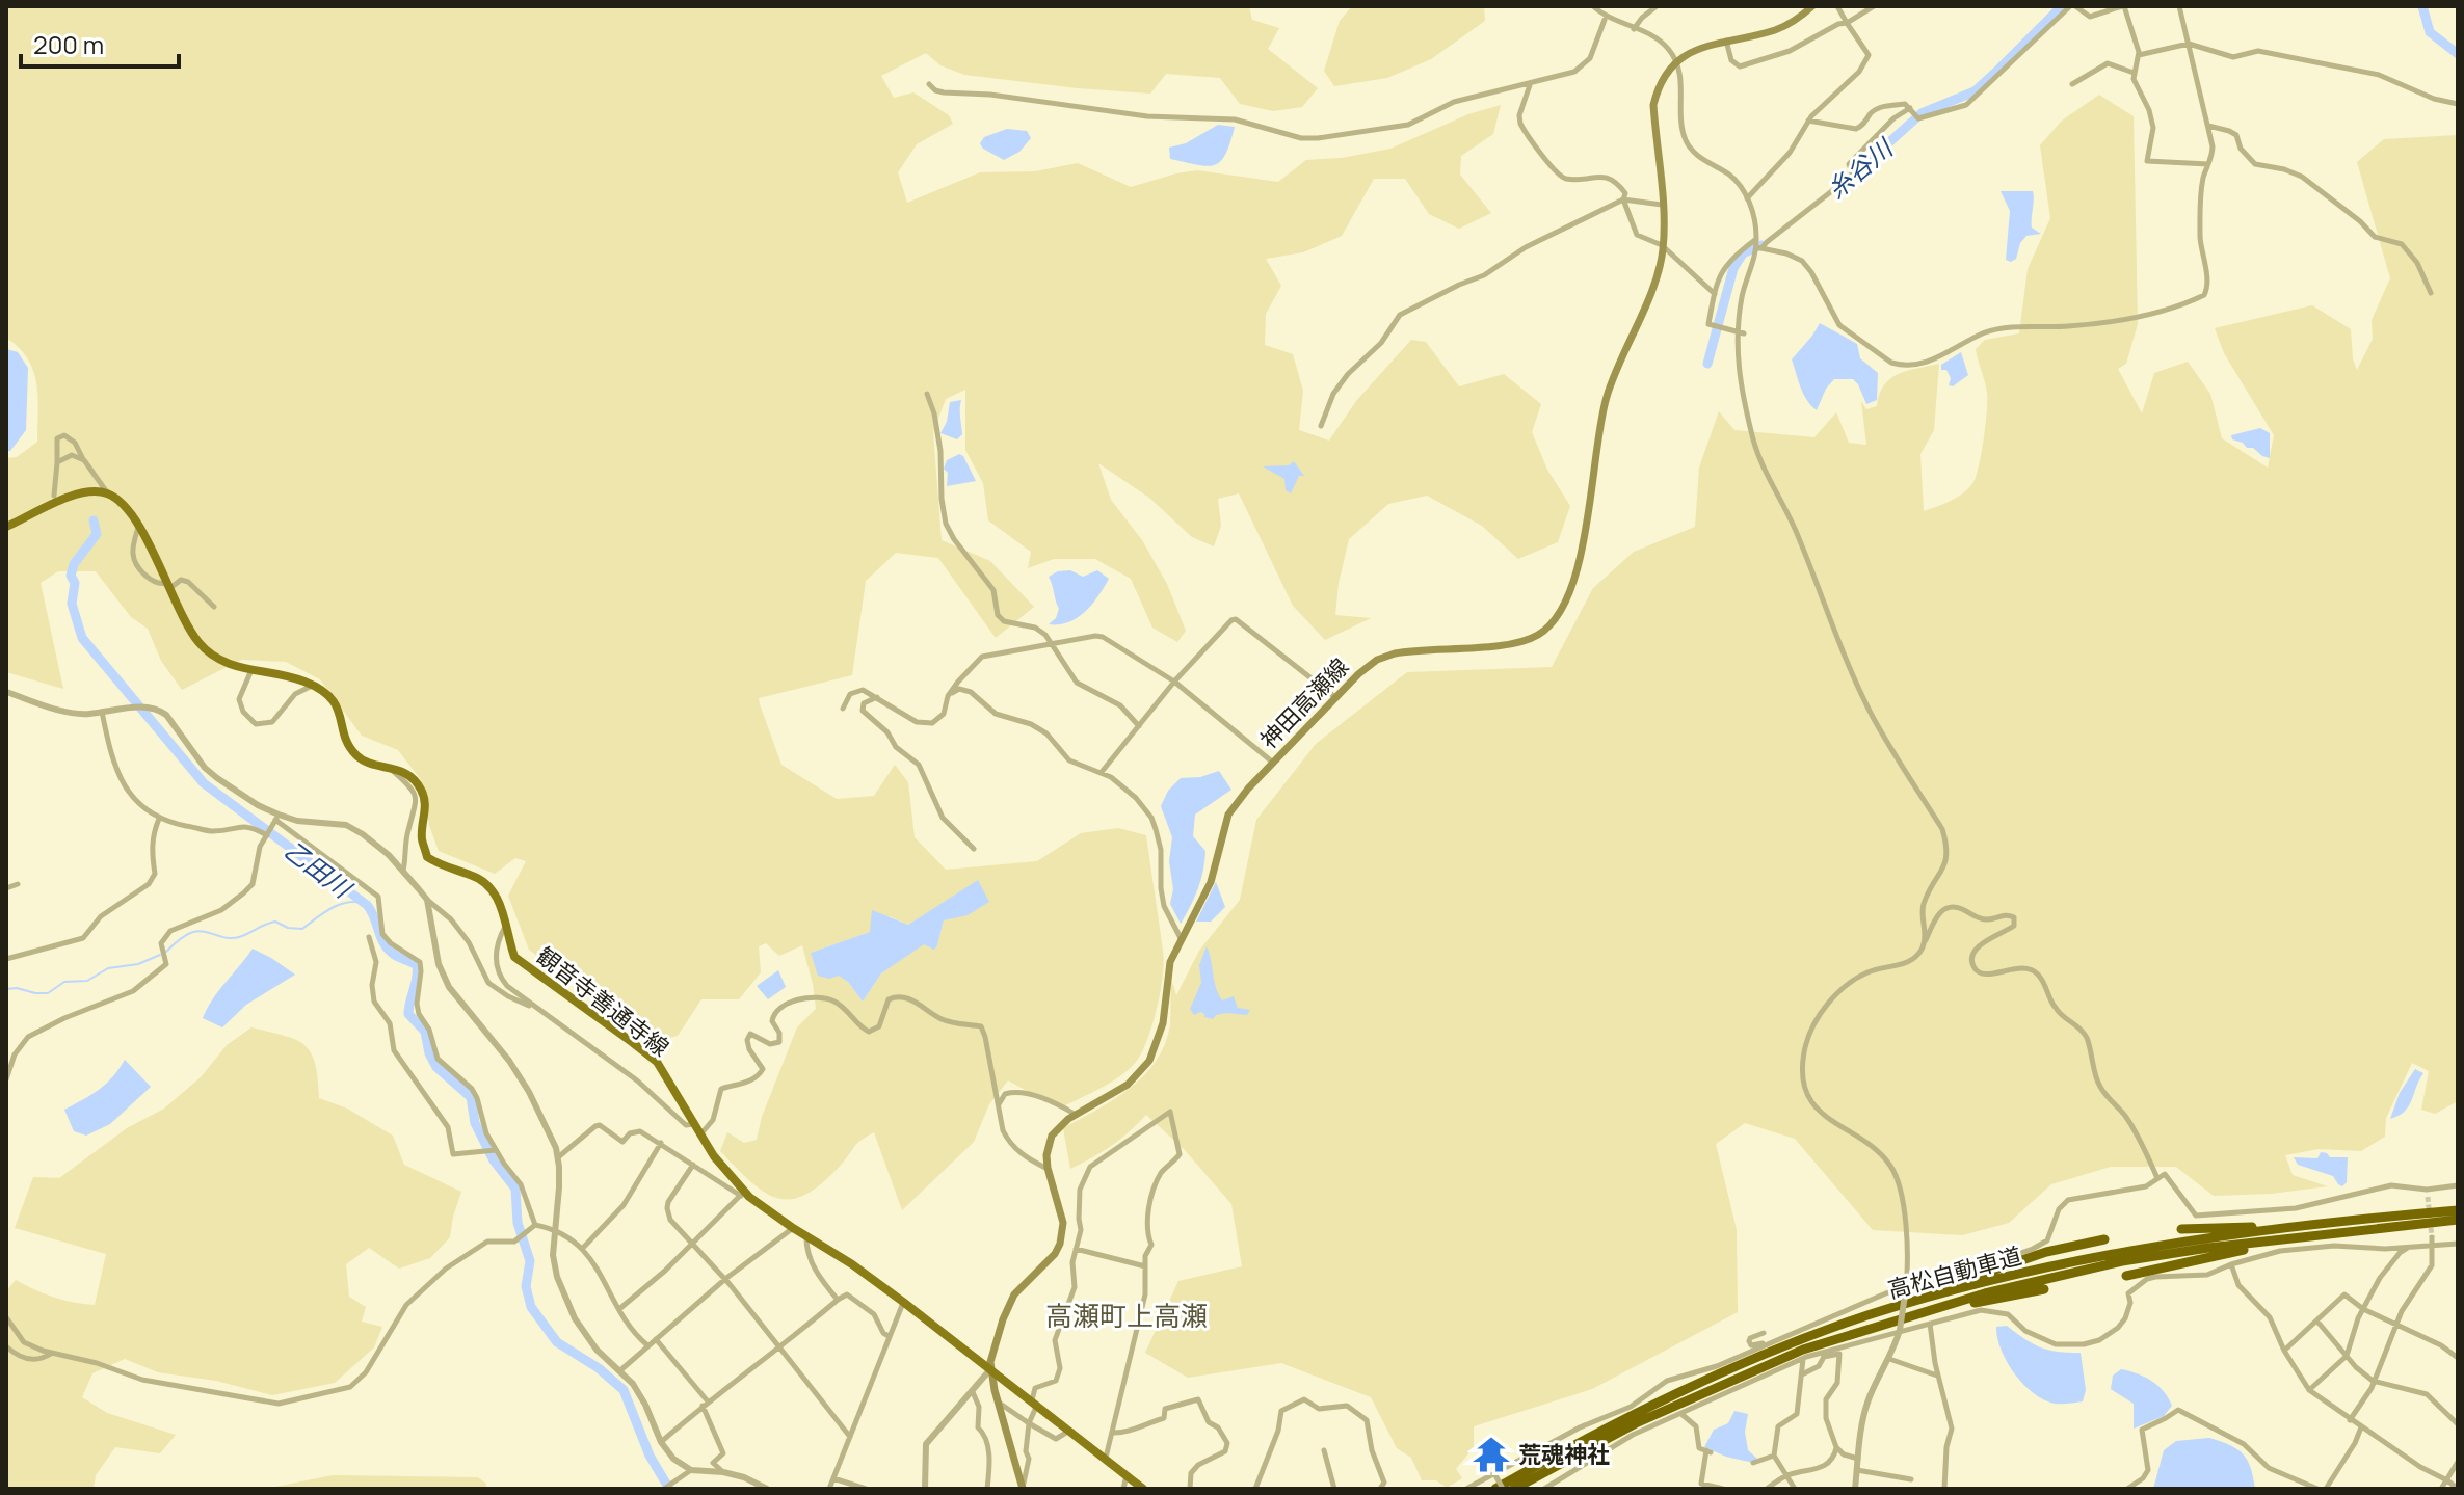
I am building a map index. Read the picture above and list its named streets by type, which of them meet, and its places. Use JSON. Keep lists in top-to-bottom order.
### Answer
{
  "streets": {
    "highway": ["高松自動車道"],
    "main road": ["神田高瀬線", "観音寺善通寺線"]
  },
  "crossings": [
    ["神田高瀬線", "観音寺善通寺線"]
  ],
  "districts": ["高瀬町上高瀬"],
  "water": ["糸谷川", "乙田川"],
  "places": {
    "temple": ["荒魂神社"]
  },
  "scale_bar": "200 m"
}
